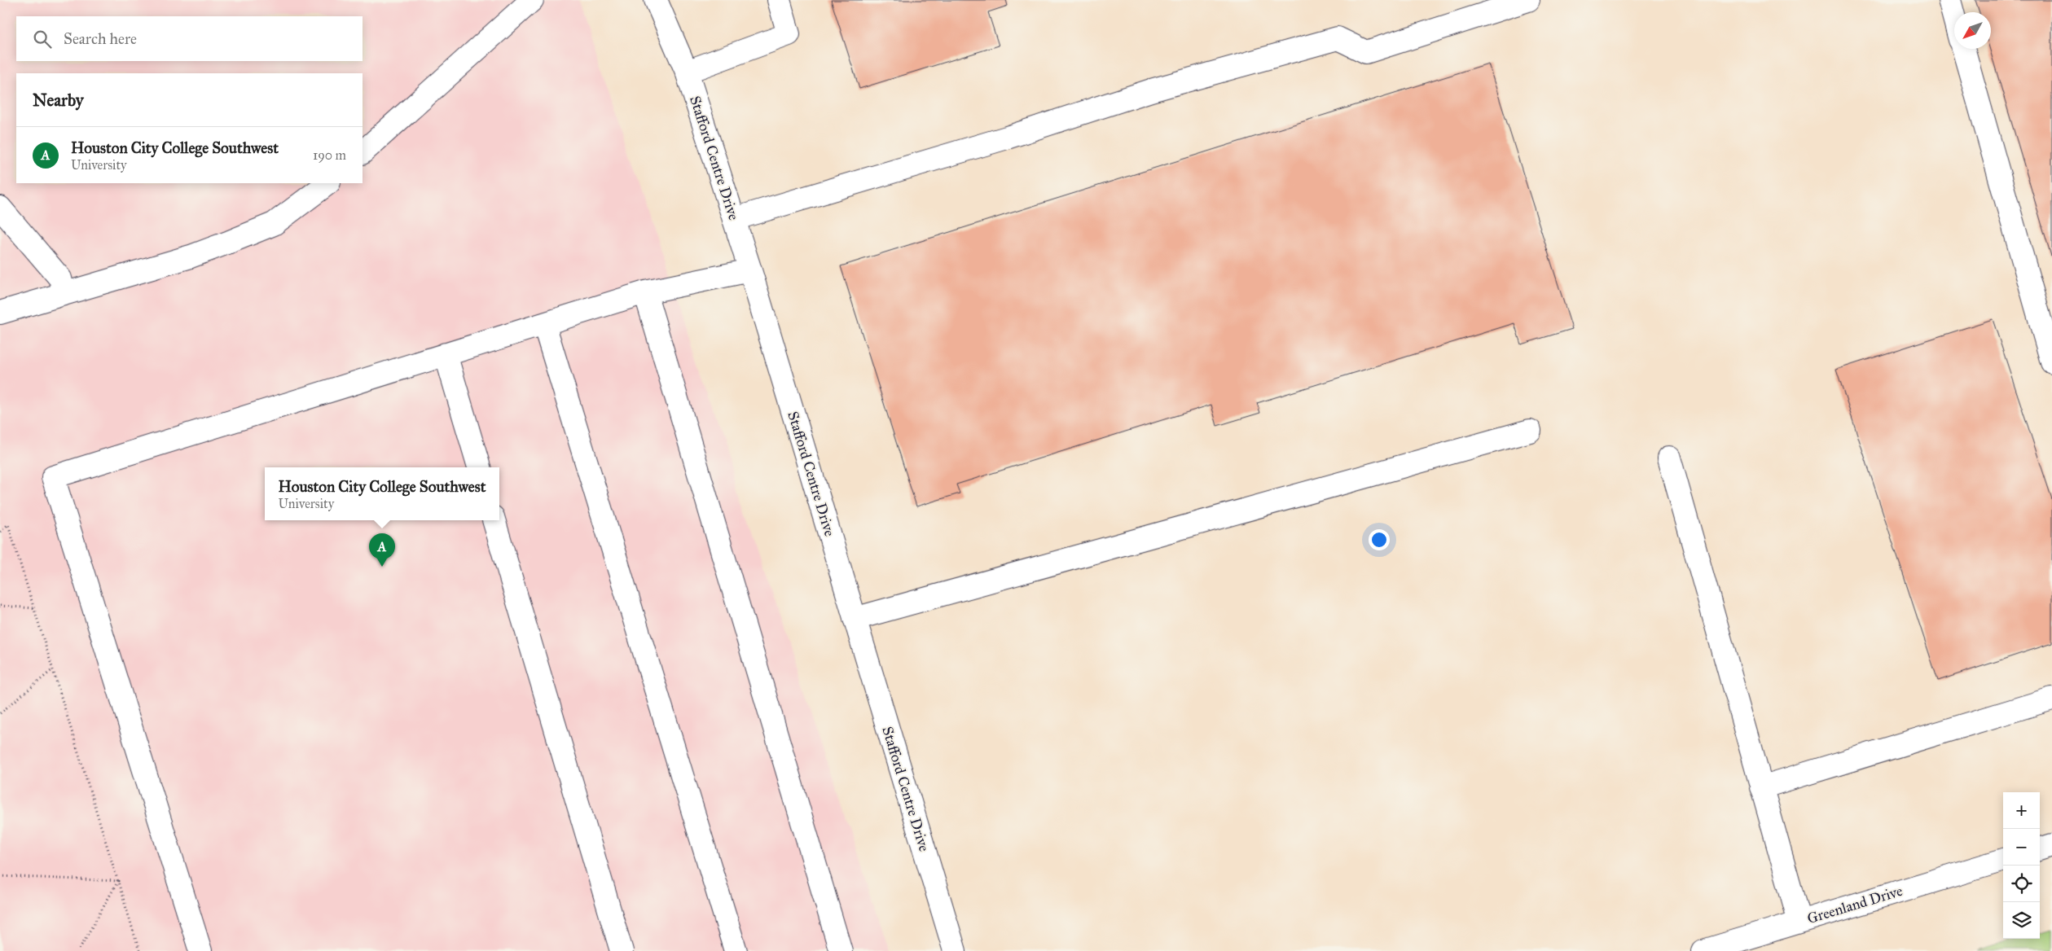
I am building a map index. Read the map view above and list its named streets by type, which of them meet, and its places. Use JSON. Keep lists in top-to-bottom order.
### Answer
{
  "streets": {
    "street": ["Stafford Centre Drive", "Greenland Drive"]
  },
  "north": "bottom left",
  "page": {
    "search": "Search here",
    "heading": "Nearby",
    "list": [
      {
        "mark": "A",
        "name": "Houston City College Southwest",
        "note": "University",
        "value": "190 m"
      }
    ],
    "popup": ["Houston City College Southwest", "University"],
    "pins": "A",
    "map_buttons": ["+", "−"]
  }
}
